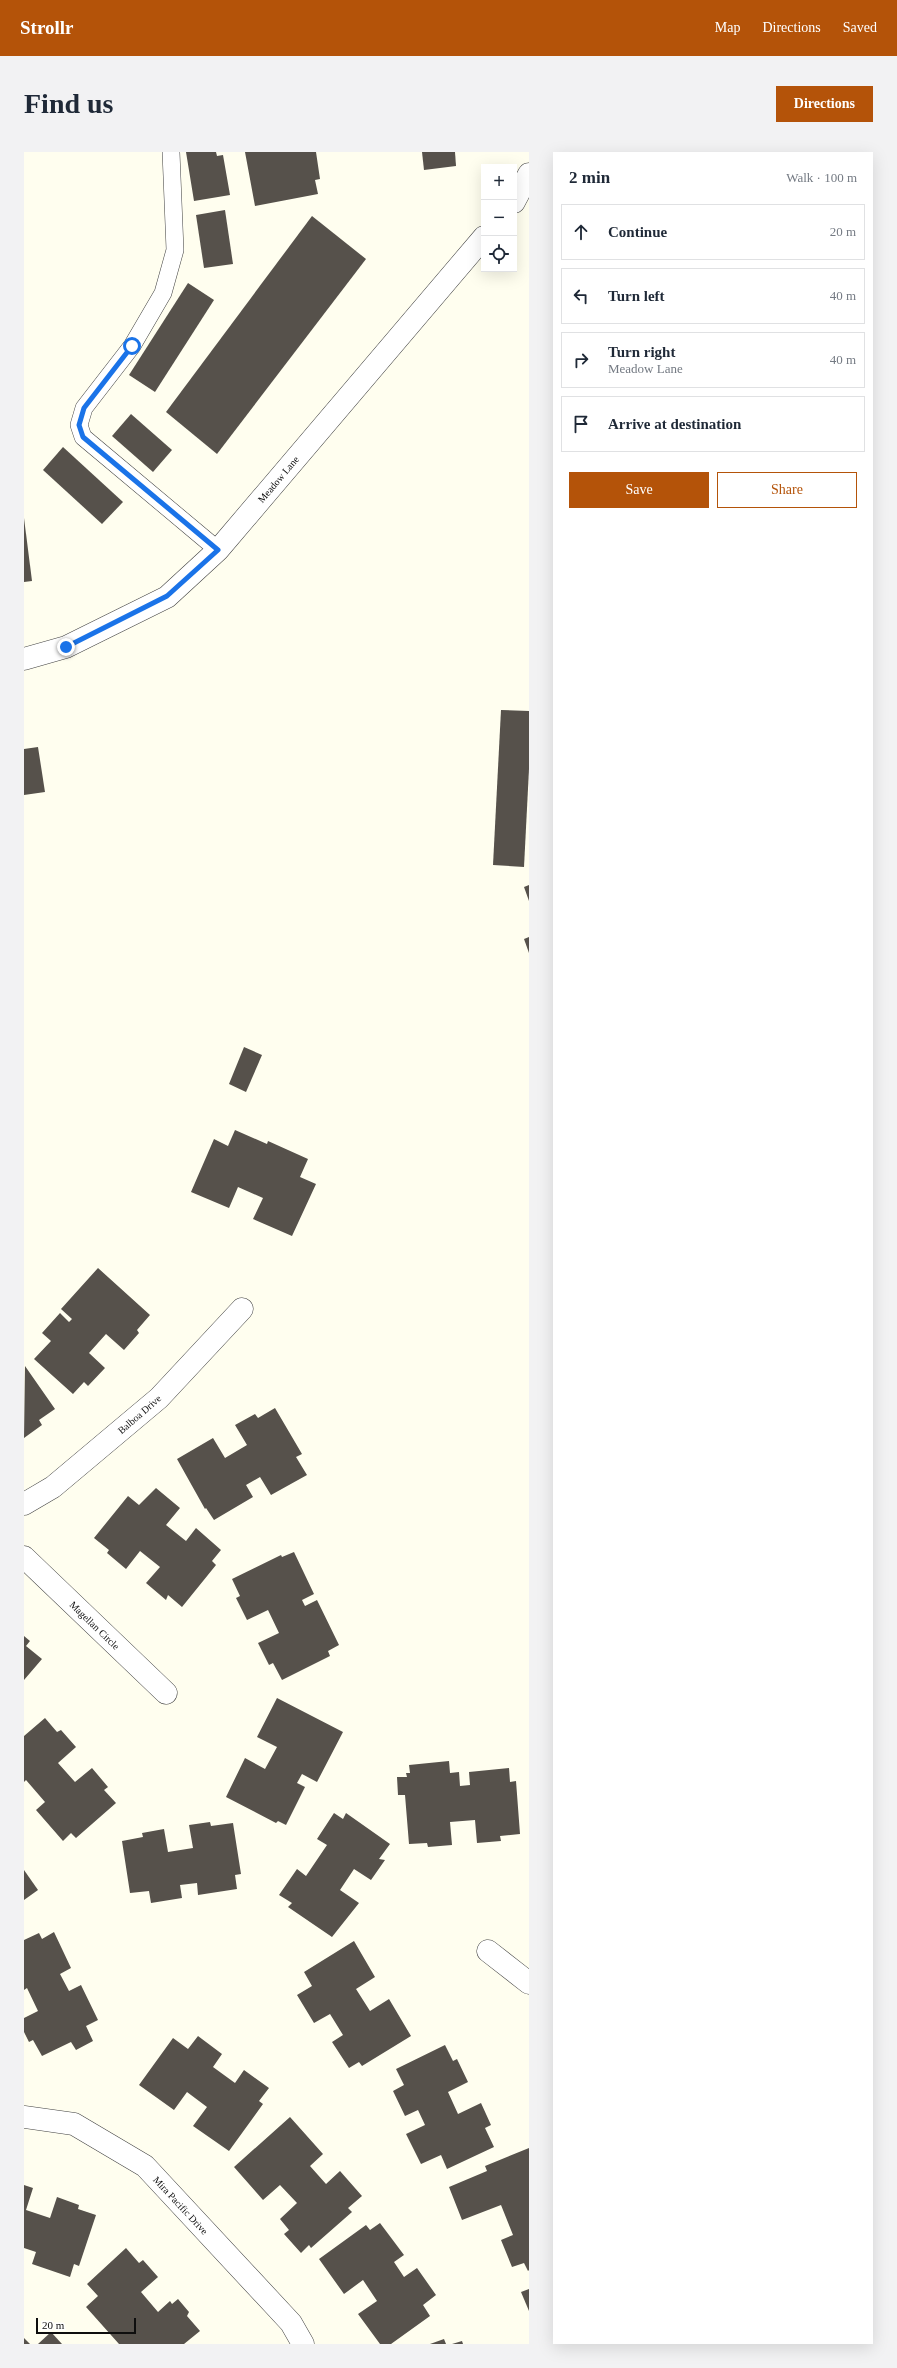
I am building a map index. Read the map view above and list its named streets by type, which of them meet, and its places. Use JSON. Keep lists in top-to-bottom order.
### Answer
{
  "streets": {
    "street": [
      "Meadow Lane",
      "Balboa Drive",
      "Magellan Circle",
      "Mira Pacific Drive"
    ]
  },
  "scale_bar": "20 m",
  "page": {
    "header": "Strollr",
    "nav": ["Map", "Directions", "Saved"],
    "buttons": [
      "Directions",
      ["Save", "Share"]
    ],
    "title": "Find us",
    "heading": ["2 min", "Walk · 100 m"],
    "map_buttons": ["+", "−"],
    "list": [
      ["Continue", "20 m"],
      ["Turn left", "40 m"],
      ["Turn right", "Meadow Lane", "40 m"],
      "Arrive at destination"
    ],
    "scale": "20 m"
  }
}
